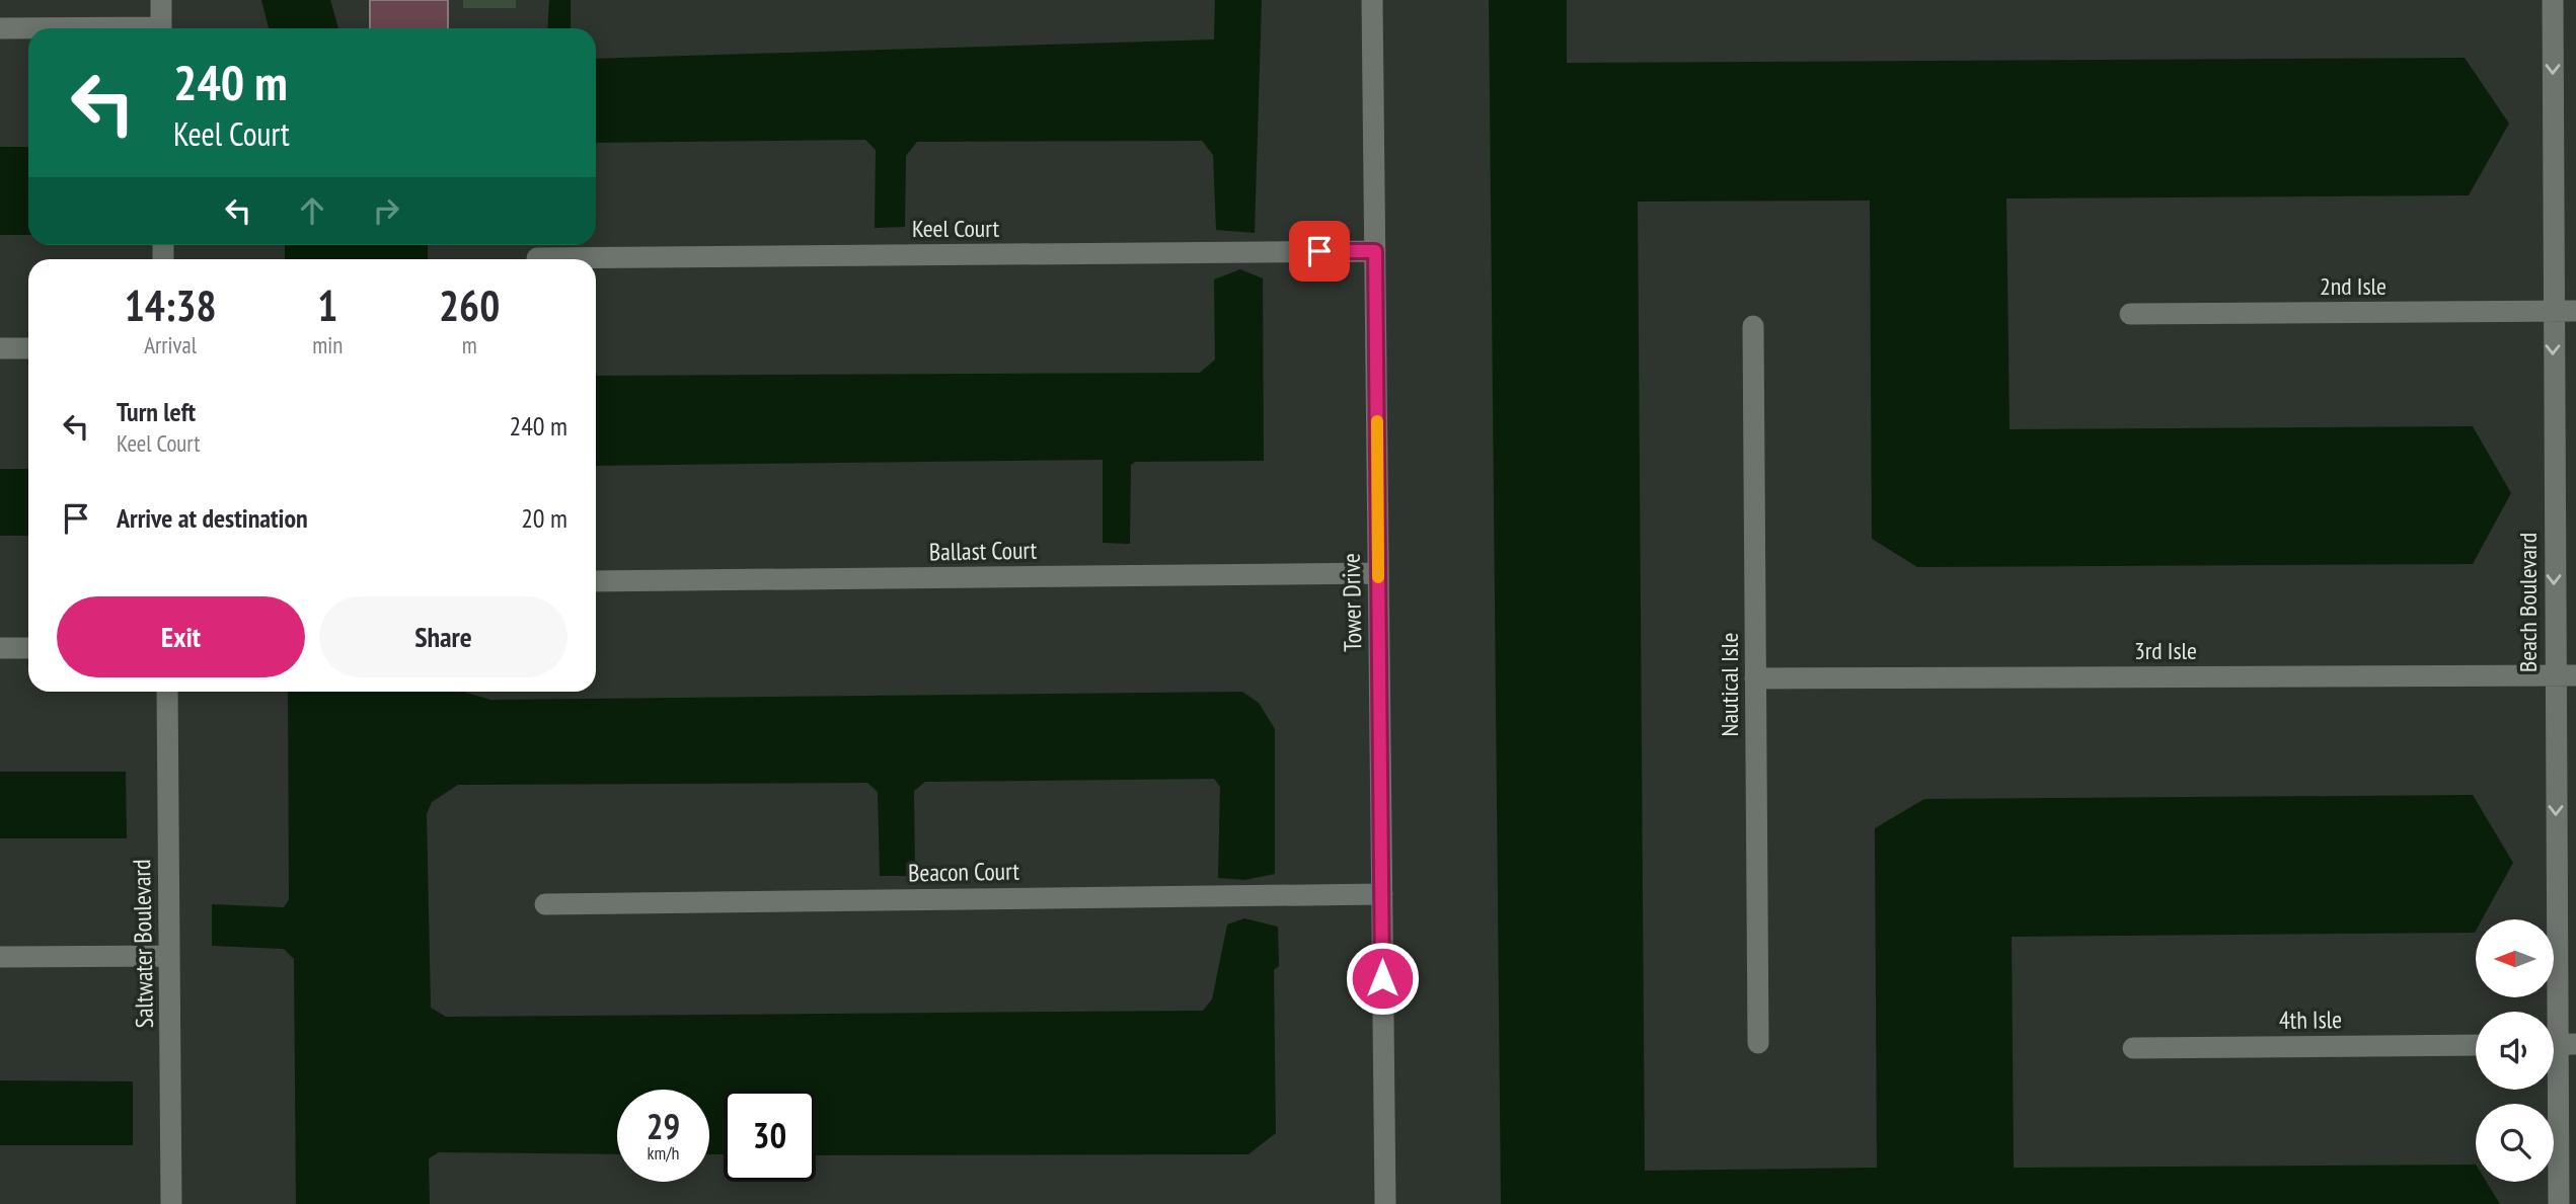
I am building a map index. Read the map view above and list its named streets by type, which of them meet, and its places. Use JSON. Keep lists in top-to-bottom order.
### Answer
{
  "streets": {
    "street": [
      "Keel Court",
      "2nd Isle",
      "Ballast Court",
      "Tower Drive",
      "Beach Boulevard",
      "3rd Isle",
      "Nautical Isle",
      "Beacon Court",
      "Saltwater Boulevard",
      "4th Isle"
    ]
  },
  "crossings": [
    ["Keel Court", "Tower Drive"],
    ["2nd Isle", "Beach Boulevard"],
    ["Ballast Court", "Tower Drive"],
    ["Tower Drive", "Beacon Court"],
    ["Beach Boulevard", "3rd Isle"],
    ["3rd Isle", "Nautical Isle"]
  ],
  "one_way": ["Beach Boulevard"],
  "north": "left",
  "page": {
    "turn": ["240 m", "Keel Court"],
    "eta": [
      "14:38",
      "Arrival",
      "1",
      "min",
      "260",
      "m"
    ],
    "list": [
      {
        "name": "Turn left",
        "note": "Keel Court",
        "value": "240 m"
      },
      {
        "name": "Arrive at destination",
        "value": "20 m"
      }
    ],
    "buttons": ["Exit", "Share"],
    "speed": "29 km/h",
    "limit": "30"
  }
}
